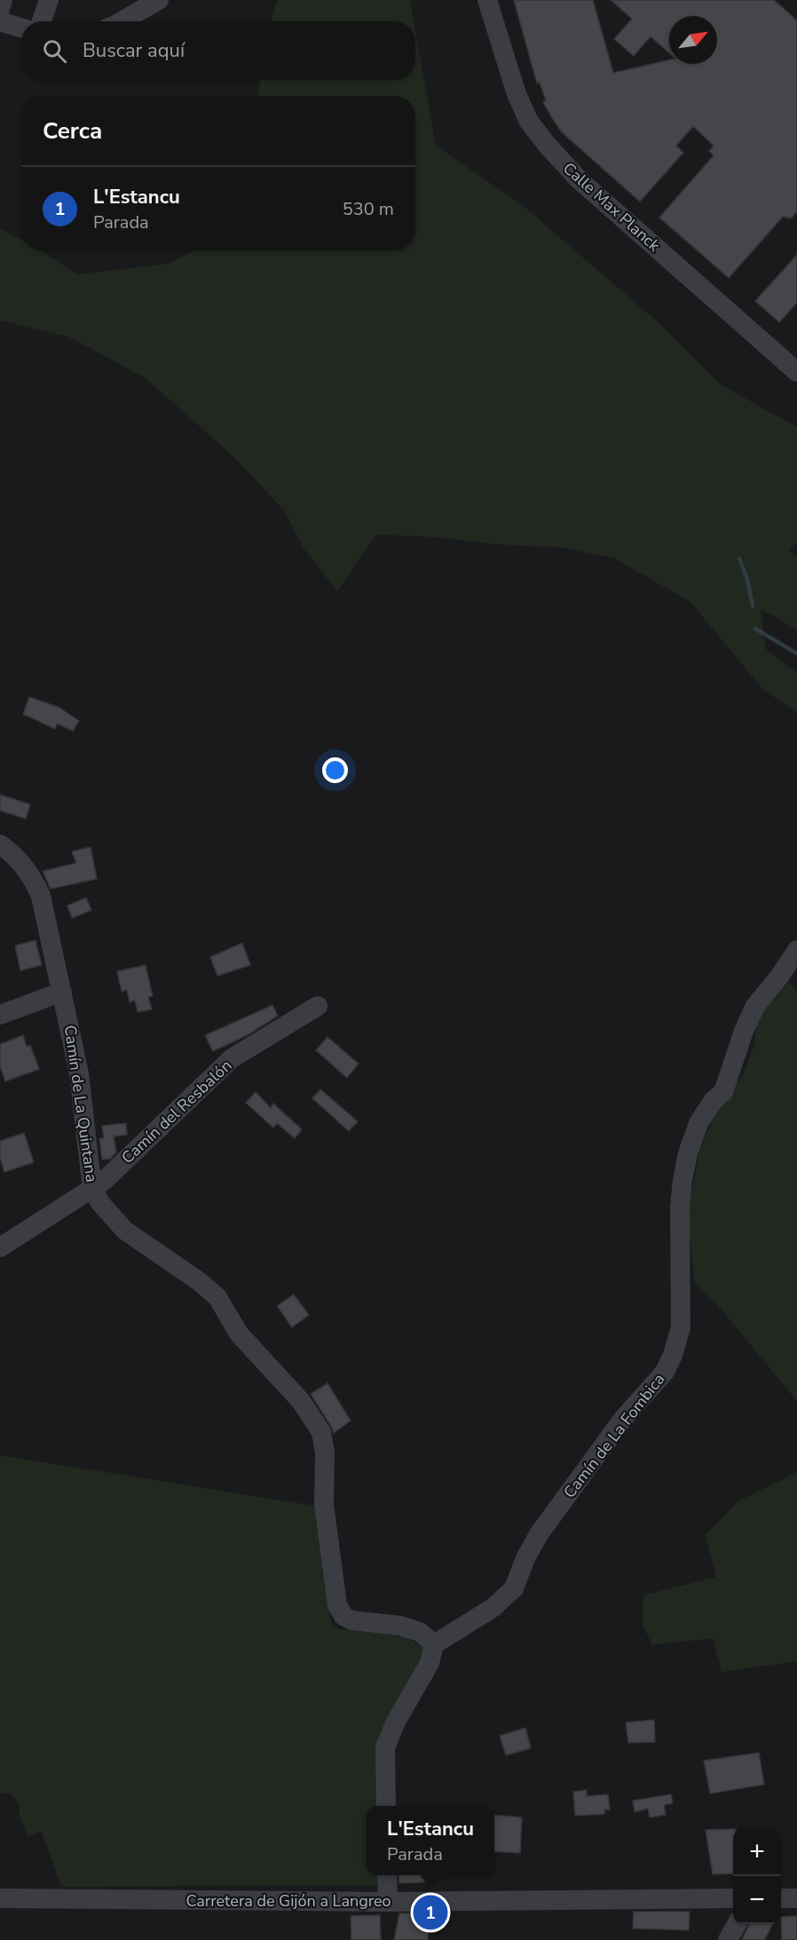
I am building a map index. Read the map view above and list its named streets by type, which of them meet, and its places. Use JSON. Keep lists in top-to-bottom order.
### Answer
{
  "streets": {
    "street": [
      "Calle Max Planck",
      "Camín de La Quintana",
      "Camín del Resbalón",
      "Camín de La Fombica",
      "Carretera de Gijón a Langreo"
    ]
  },
  "crossings": [
    ["Camín de La Quintana", "Camín del Resbalón"],
    ["Camín de La Quintana", "Camín de La Fombica"]
  ],
  "north": "top right",
  "page": {
    "search": "Buscar aquí",
    "heading": "Cerca",
    "list": [
      {
        "mark": "1",
        "name": "L'Estancu",
        "note": "Parada",
        "value": "530 m"
      }
    ],
    "popup": ["L'Estancu", "Parada"],
    "map_buttons": ["+", "−"],
    "pins": "1"
  }
}
